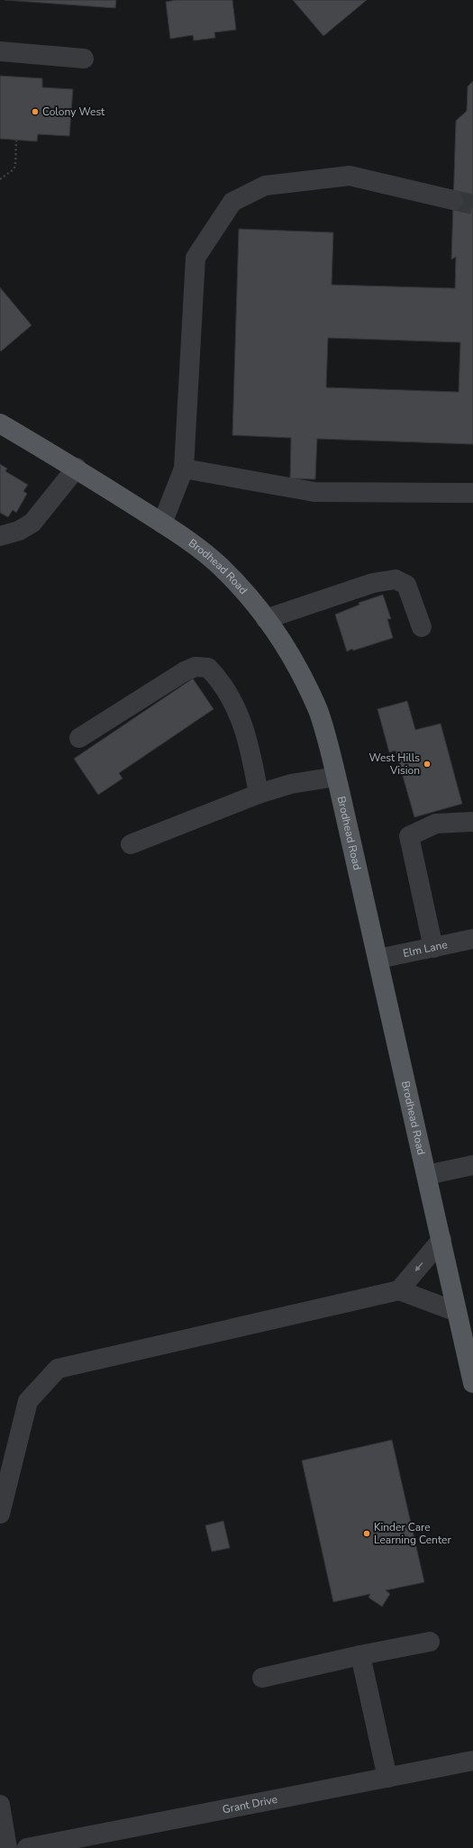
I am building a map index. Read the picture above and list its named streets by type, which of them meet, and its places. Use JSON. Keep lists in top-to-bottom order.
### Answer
{
  "streets": {
    "main road": ["Brodhead Road"],
    "street": ["Elm Lane", "Grant Drive"]
  },
  "crossings": [
    ["Brodhead Road", "Elm Lane"]
  ],
  "places": ["Colony West", "West Hills Vision", "Kinder Care Learning Center"]
}
